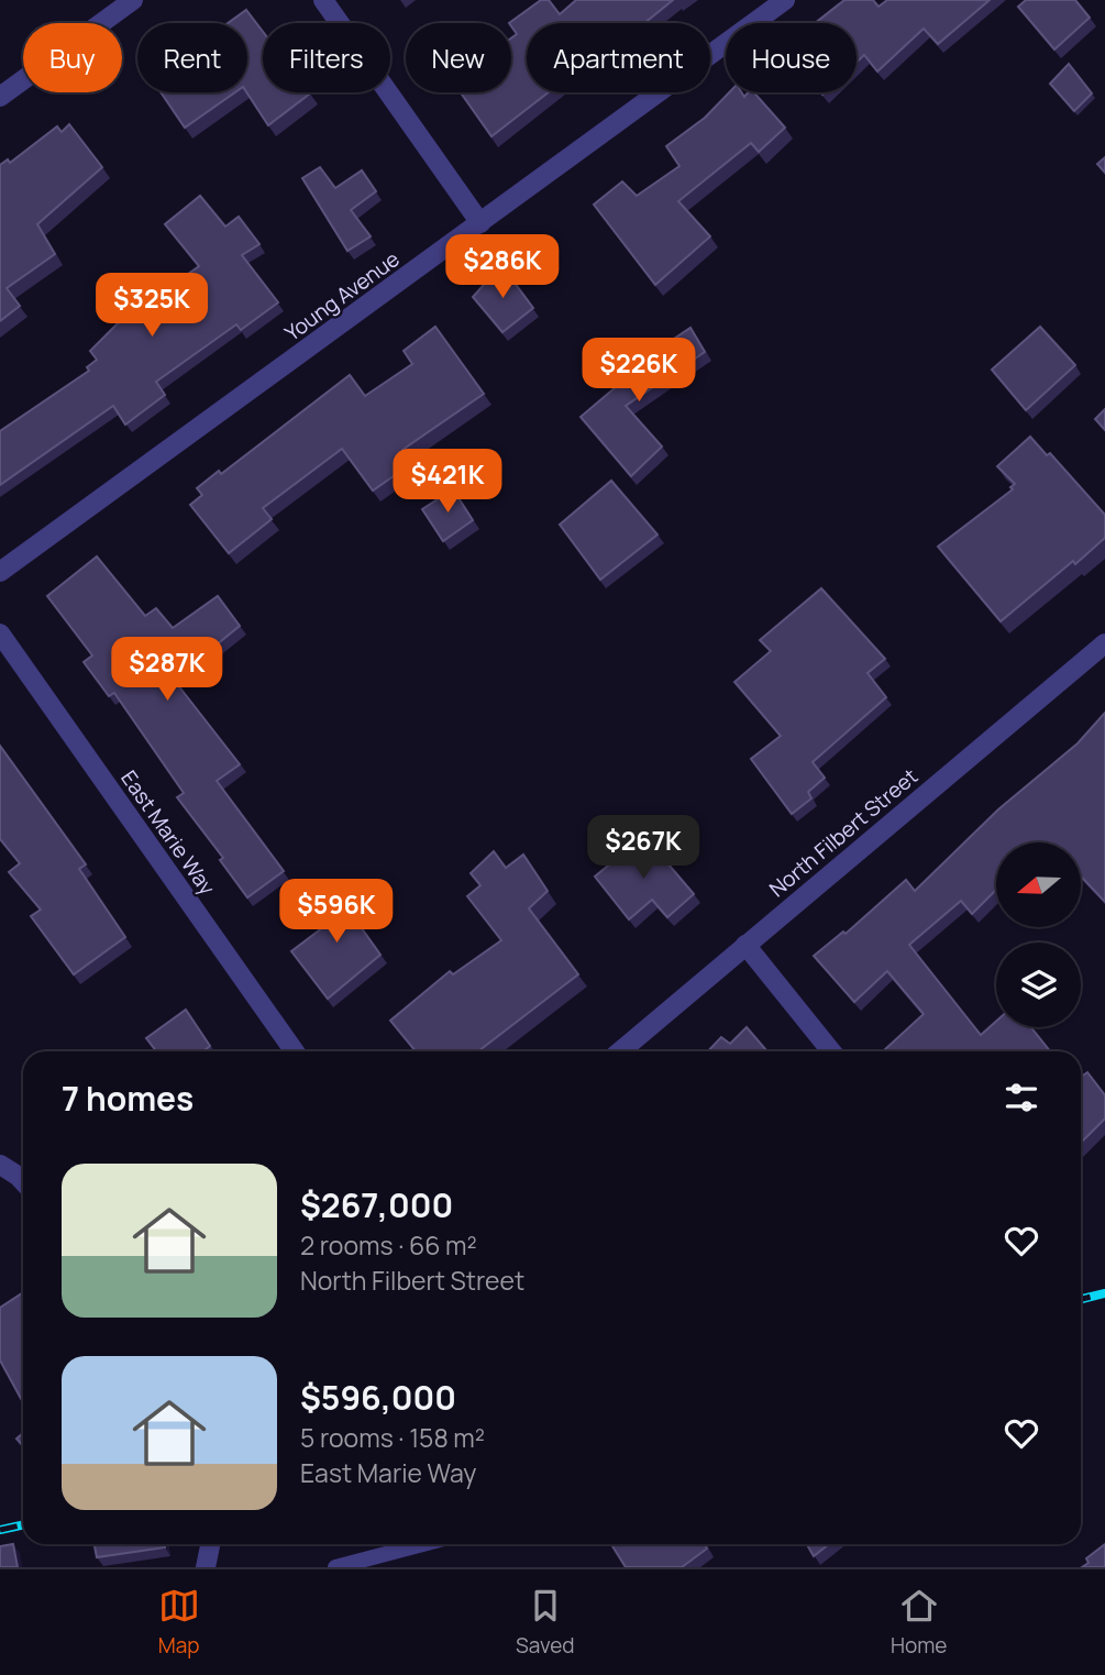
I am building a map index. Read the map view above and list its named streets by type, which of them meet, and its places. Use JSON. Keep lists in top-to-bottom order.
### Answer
{
  "streets": {
    "street": ["Young Avenue", "East Marie Way", "North Filbert Street"]
  },
  "north": "left",
  "page": {
    "chip": [
      "Buy",
      "Rent",
      "Filters",
      "New",
      "Apartment",
      "House"
    ],
    "price": [
      "$286K",
      "$325K",
      "$226K",
      "$421K",
      "$287K",
      "$267K",
      "$596K"
    ],
    "heading": "7 homes",
    "list": [
      {
        "name": "$267,000",
        "note": "2 rooms · 66 m² · North Filbert Street"
      },
      {
        "name": "$596,000",
        "note": "5 rooms · 158 m² · East Marie Way"
      }
    ],
    "tabs": ["Map", "Saved", "Home"]
  }
}
